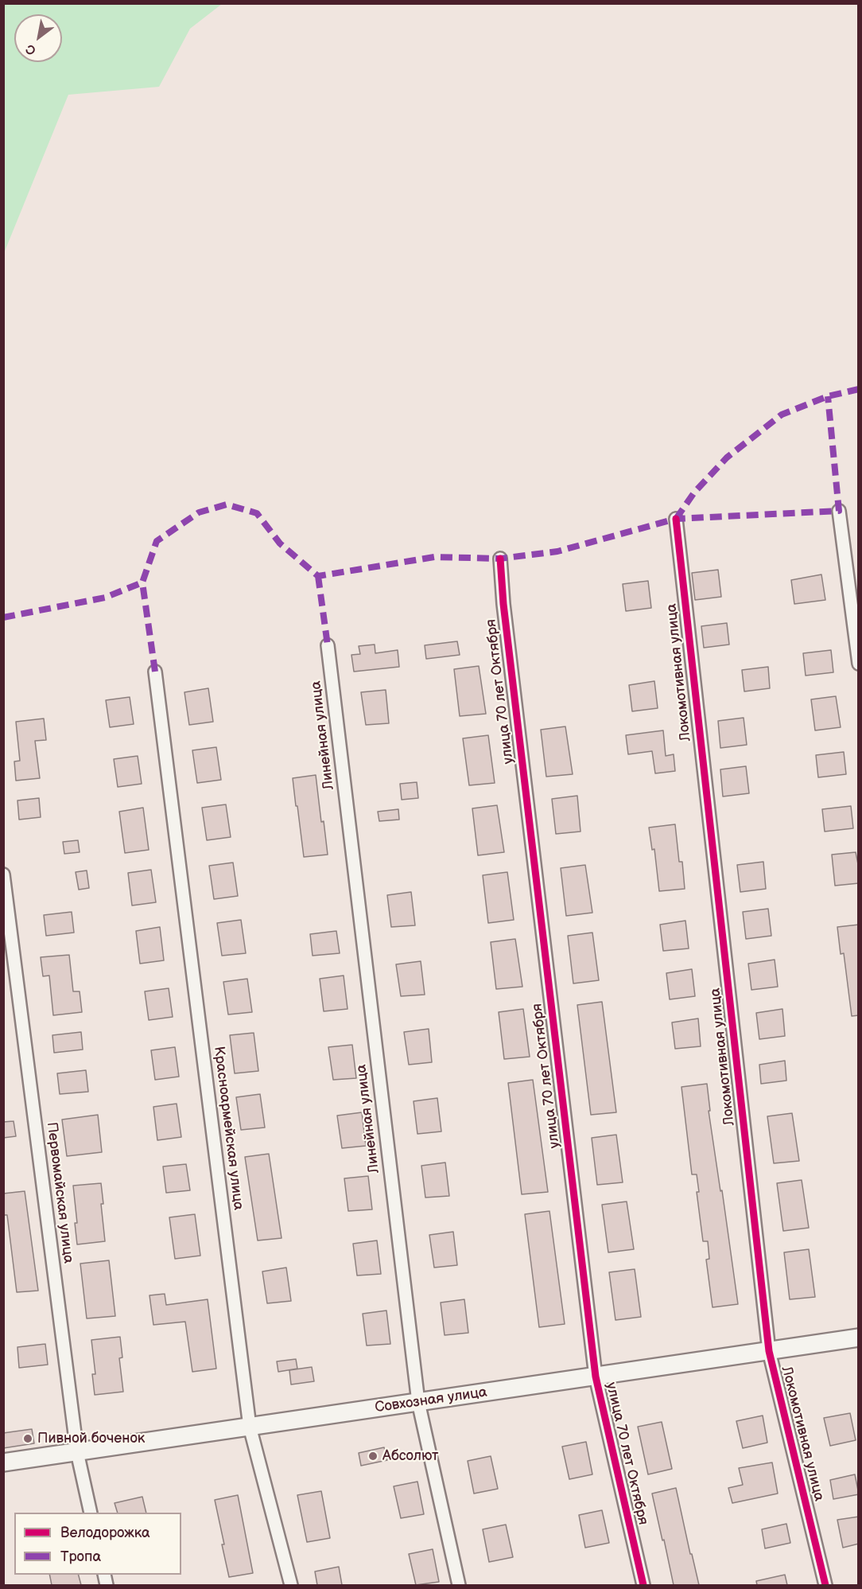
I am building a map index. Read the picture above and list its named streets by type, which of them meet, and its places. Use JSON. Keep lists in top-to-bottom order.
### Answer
{
  "streets": {
    "street": [
      "Локомотивная улица",
      "улица 70 лет Октября",
      "Линейная улица",
      "Красноармейская улица",
      "Первомайская улица",
      "Совхозная улица"
    ]
  },
  "crossings": [
    ["Локомотивная улица", "Совхозная улица"],
    ["улица 70 лет Октября", "Совхозная улица"],
    ["Линейная улица", "Совхозная улица"],
    ["Красноармейская улица", "Совхозная улица"],
    ["Первомайская улица", "Совхозная улица"]
  ],
  "places": ["Пивной боченок", "Абсолют"],
  "legend": ["Велодорожка", "Тропа"],
  "north": "bottom left"
}
